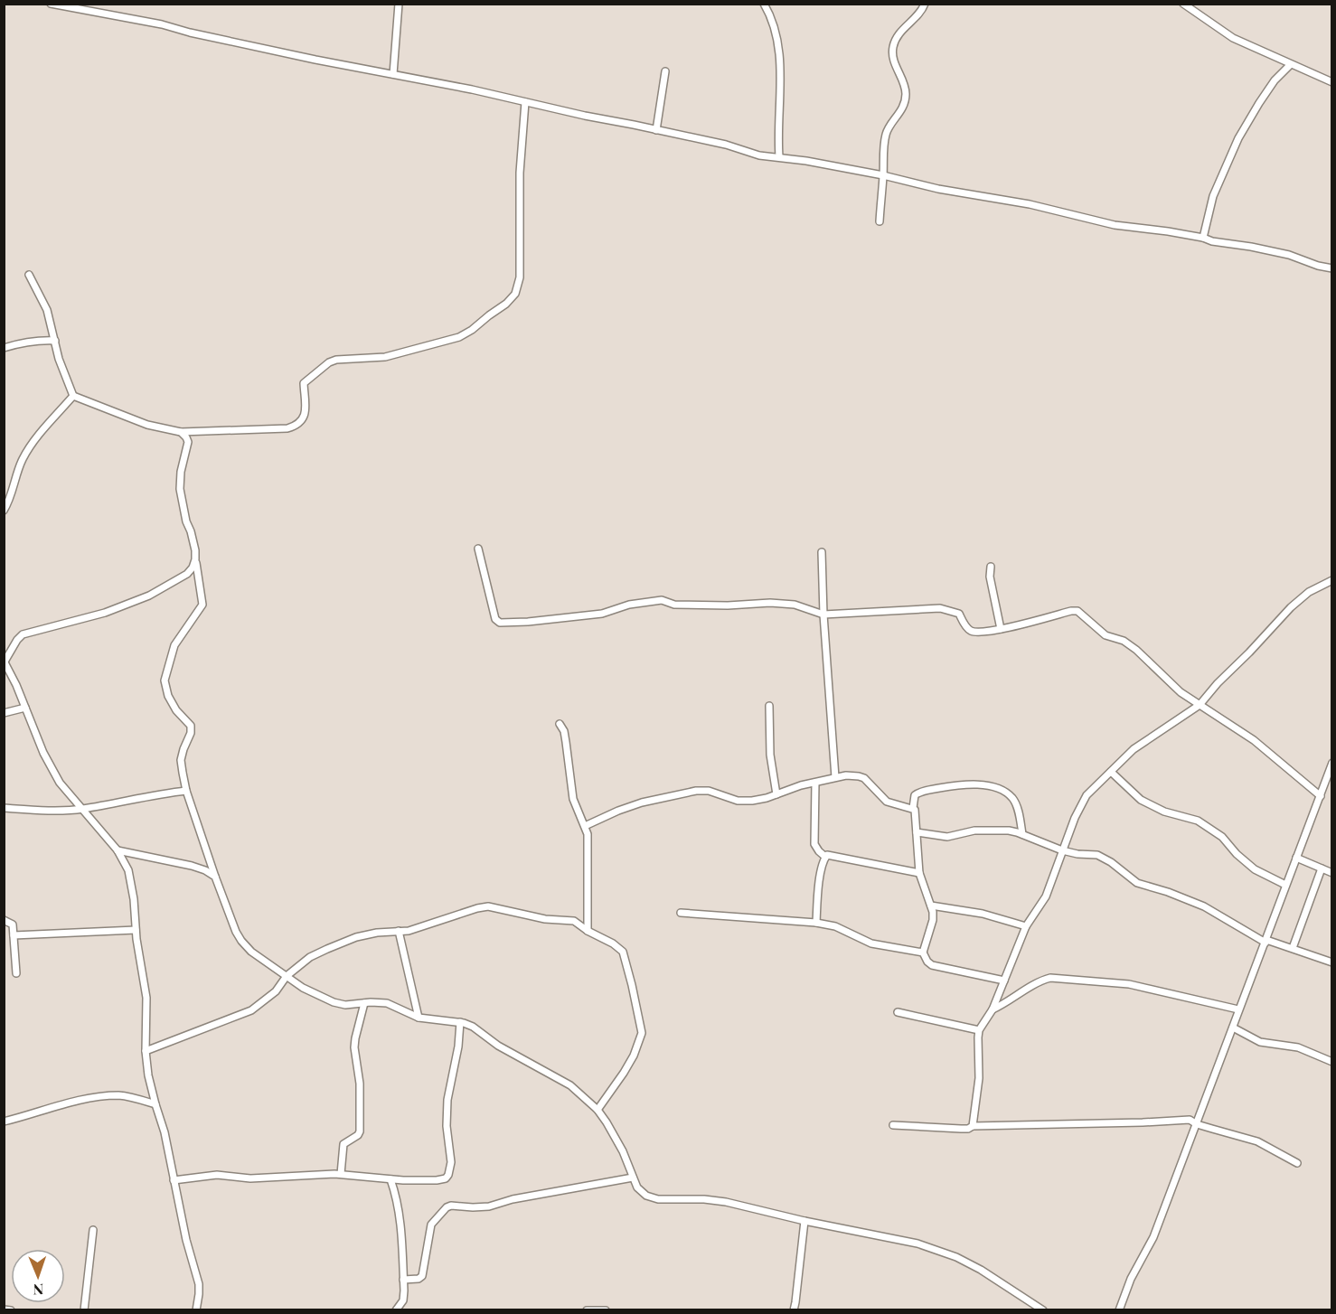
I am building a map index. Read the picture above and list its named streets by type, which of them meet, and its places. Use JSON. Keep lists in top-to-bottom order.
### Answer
{
  "north": "bottom"
}
